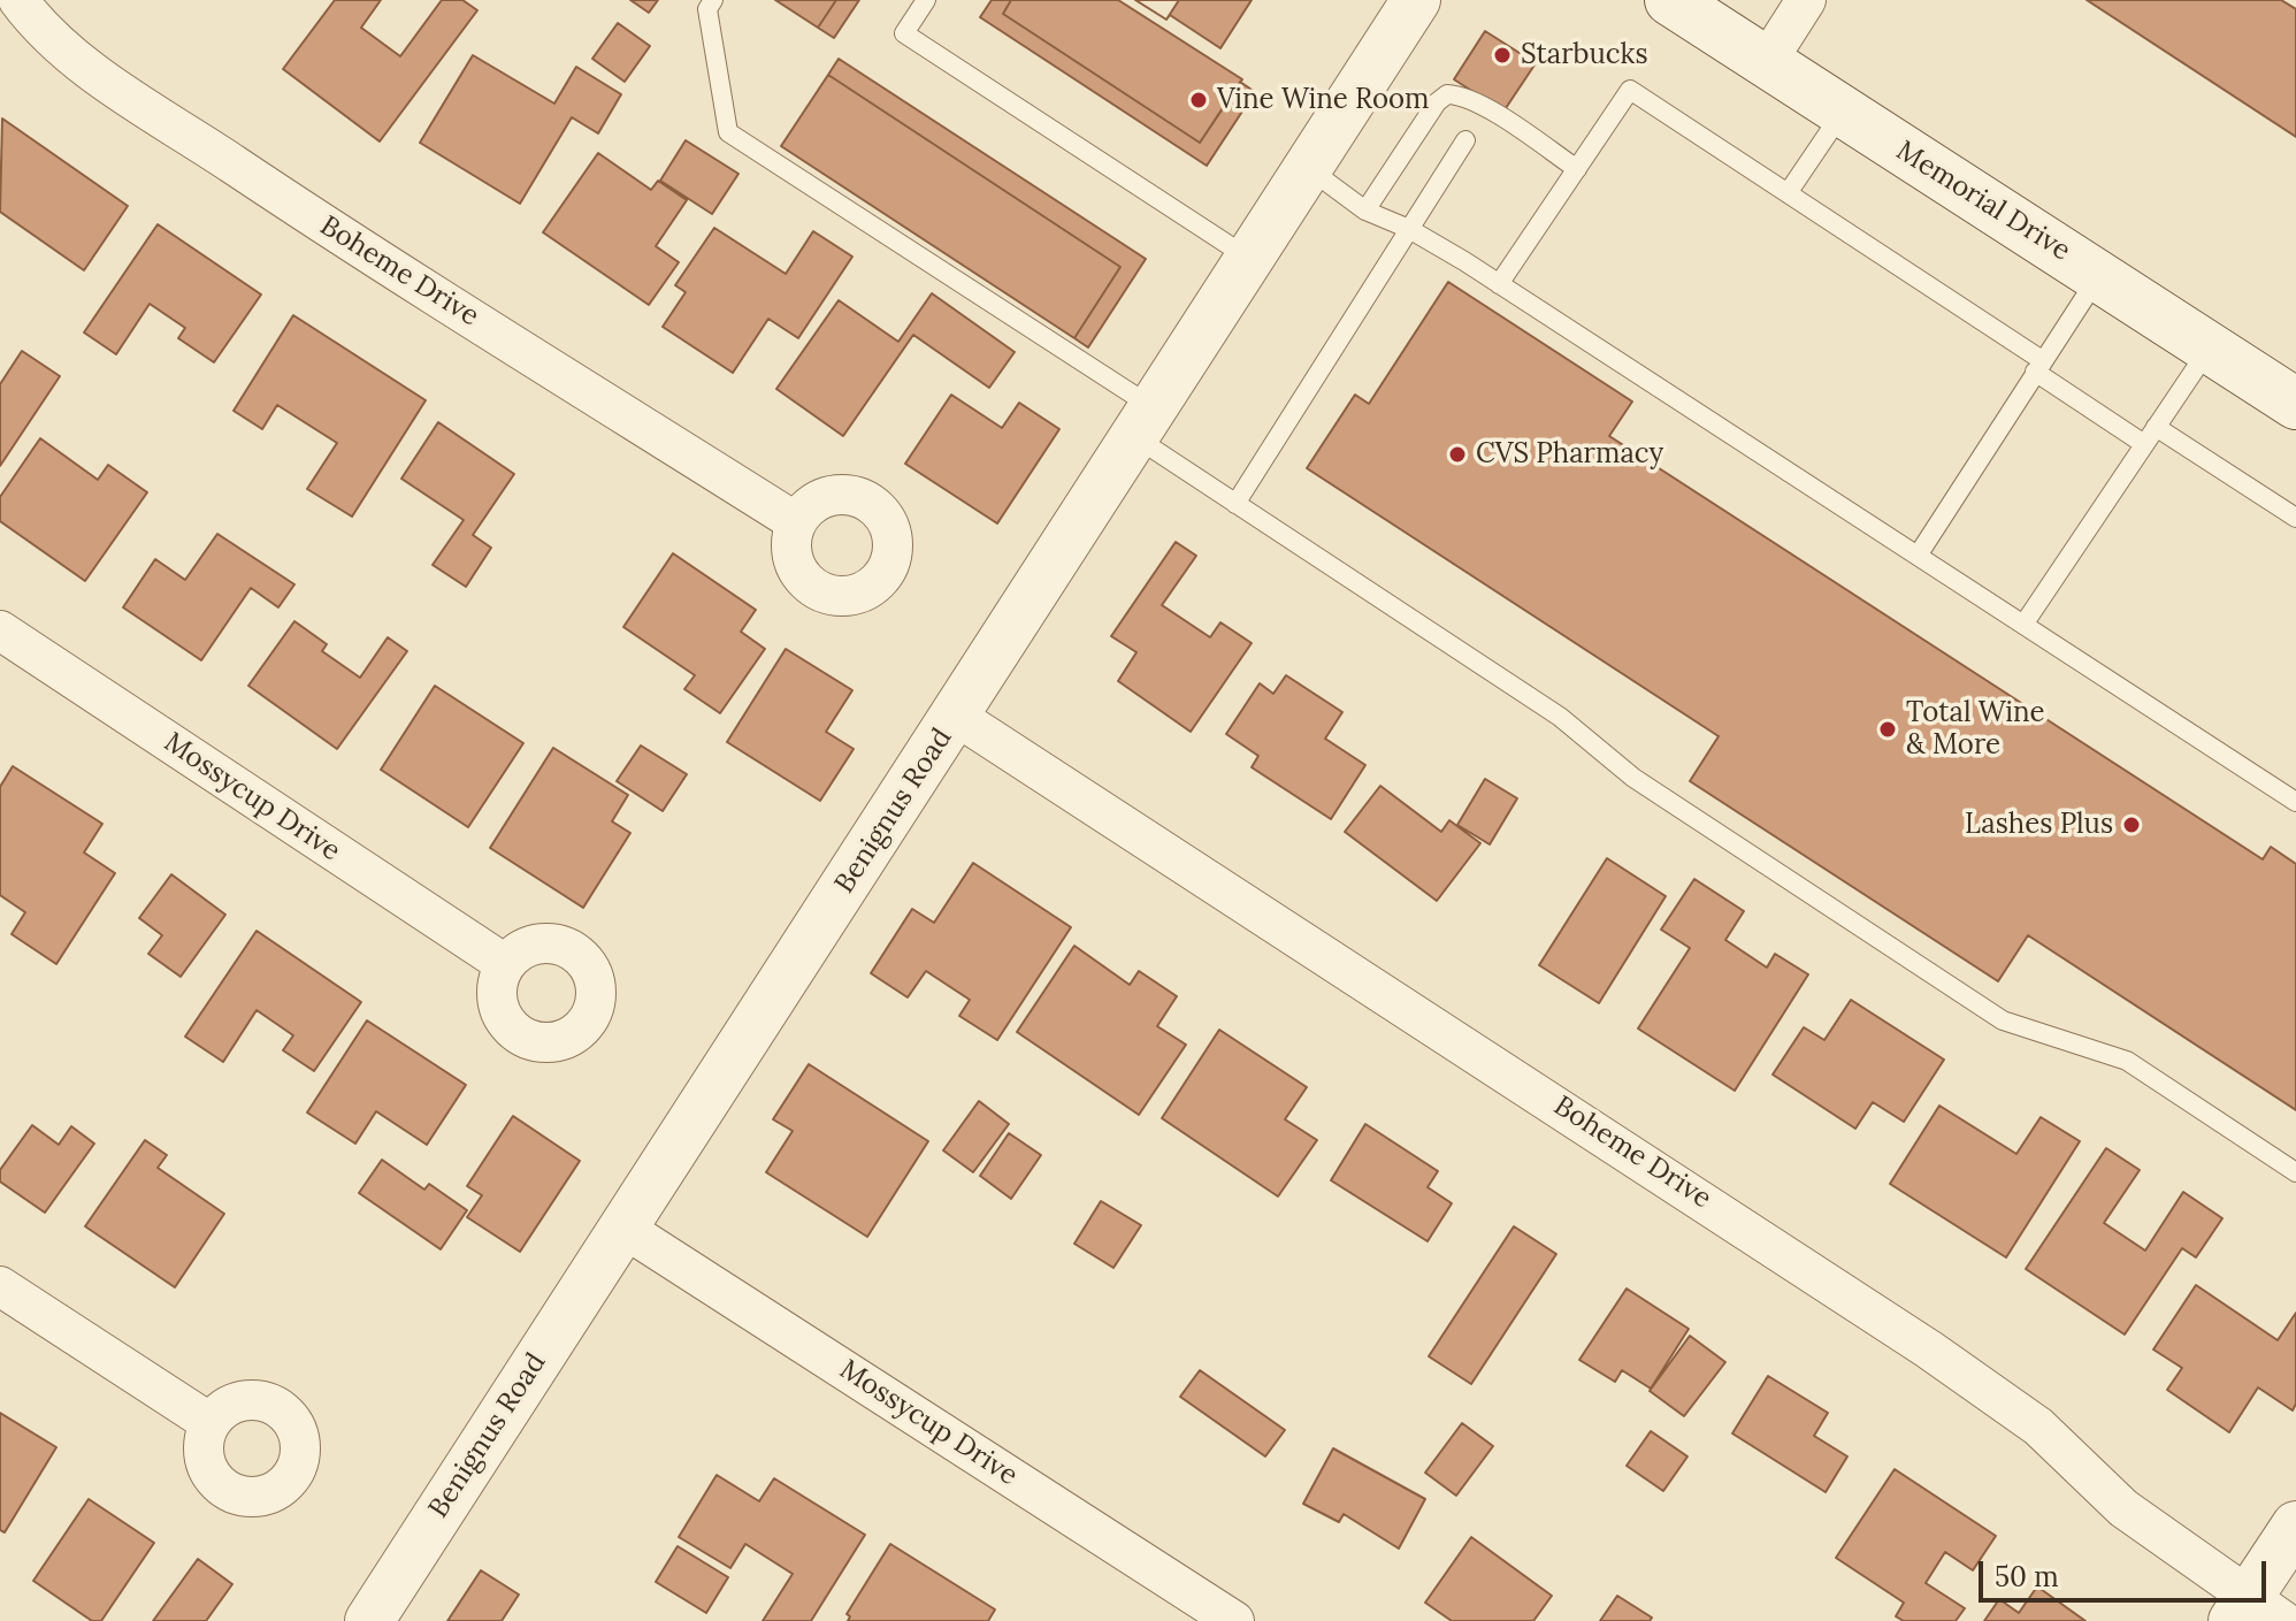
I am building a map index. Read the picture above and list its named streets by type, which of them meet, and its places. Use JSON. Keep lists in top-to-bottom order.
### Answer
{
  "streets": {
    "main road": ["Memorial Drive"],
    "street": ["Boheme Drive", "Mossycup Drive", "Benignus Road"]
  },
  "crossings": [
    ["Boheme Drive", "Benignus Road"],
    ["Mossycup Drive", "Benignus Road"]
  ],
  "places": [
    "Starbucks",
    "Vine Wine Room",
    "CVS Pharmacy",
    "Total Wine & More",
    "Lashes Plus"
  ],
  "scale_bar": "50 m"
}
